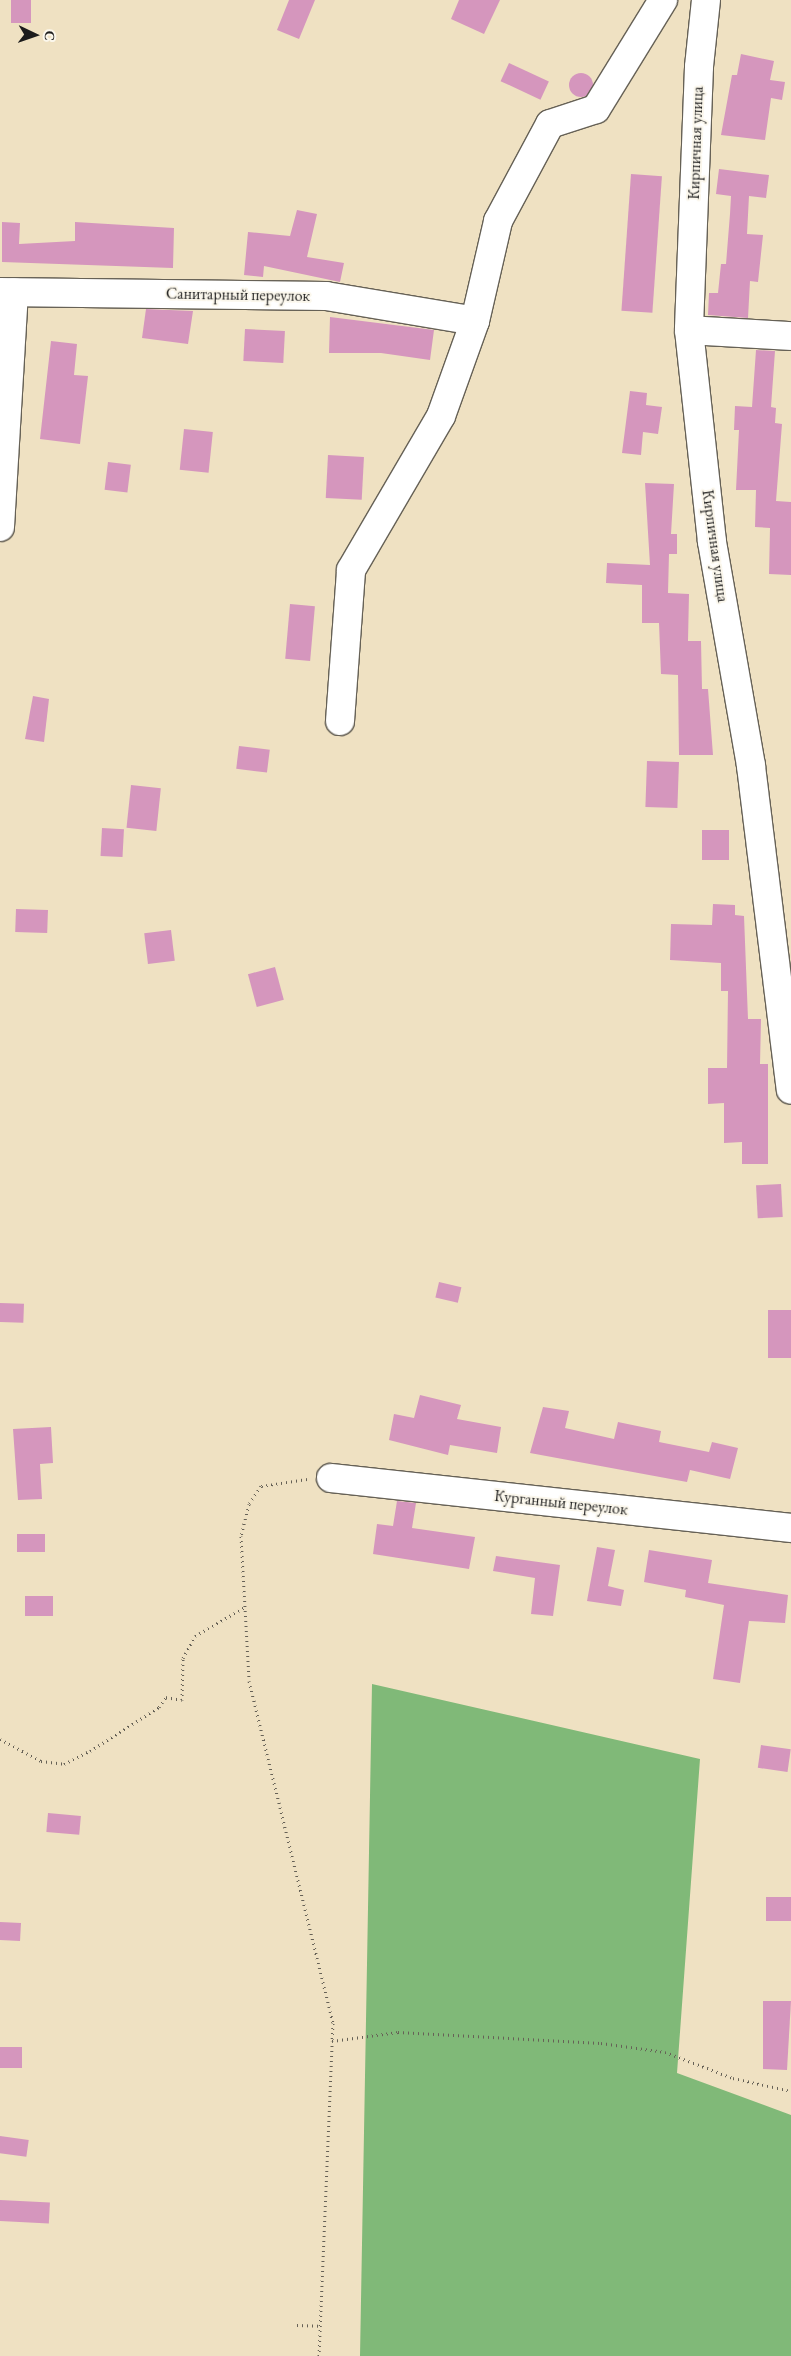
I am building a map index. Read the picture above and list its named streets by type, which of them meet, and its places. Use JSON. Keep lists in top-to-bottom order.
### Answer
{
  "streets": {
    "street": ["Кирпичная улица", "Санитарный переулок", "Курганный переулок"]
  },
  "north": "right"
}
